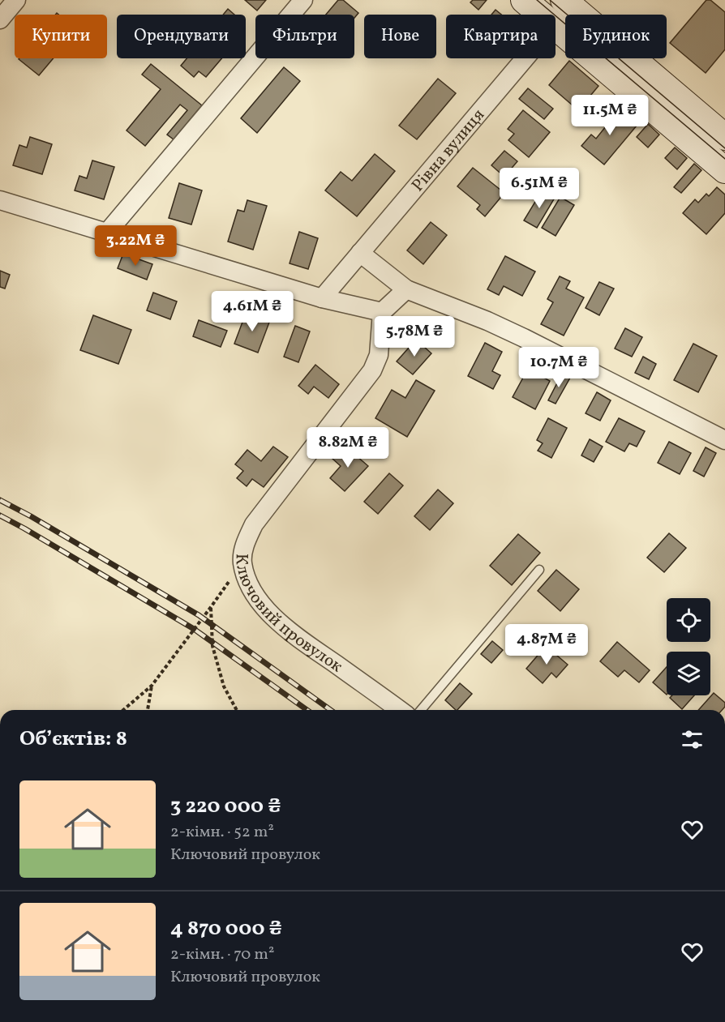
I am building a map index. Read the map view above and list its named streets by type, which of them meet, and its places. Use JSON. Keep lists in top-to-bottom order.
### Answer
{
  "streets": {
    "main road": ["Рівна вулиця"],
    "street": ["Ключовий провулок"]
  },
  "page": {
    "chip": [
      "Купити",
      "Орендувати",
      "Фільтри",
      "Нове",
      "Квартира",
      "Будинок"
    ],
    "price": [
      "11.5M ₴",
      "6.51M ₴",
      "3.22M ₴",
      "4.61M ₴",
      "5.78M ₴",
      "10.7M ₴",
      "8.82M ₴",
      "4.87M ₴"
    ],
    "heading": "Об’єктів: 8",
    "list": [
      {
        "name": "3 220 000 ₴",
        "note": "2-кімн. · 52 m² · Ключовий провулок"
      },
      {
        "name": "4 870 000 ₴",
        "note": "2-кімн. · 70 m² · Ключовий провулок"
      }
    ]
  }
}
